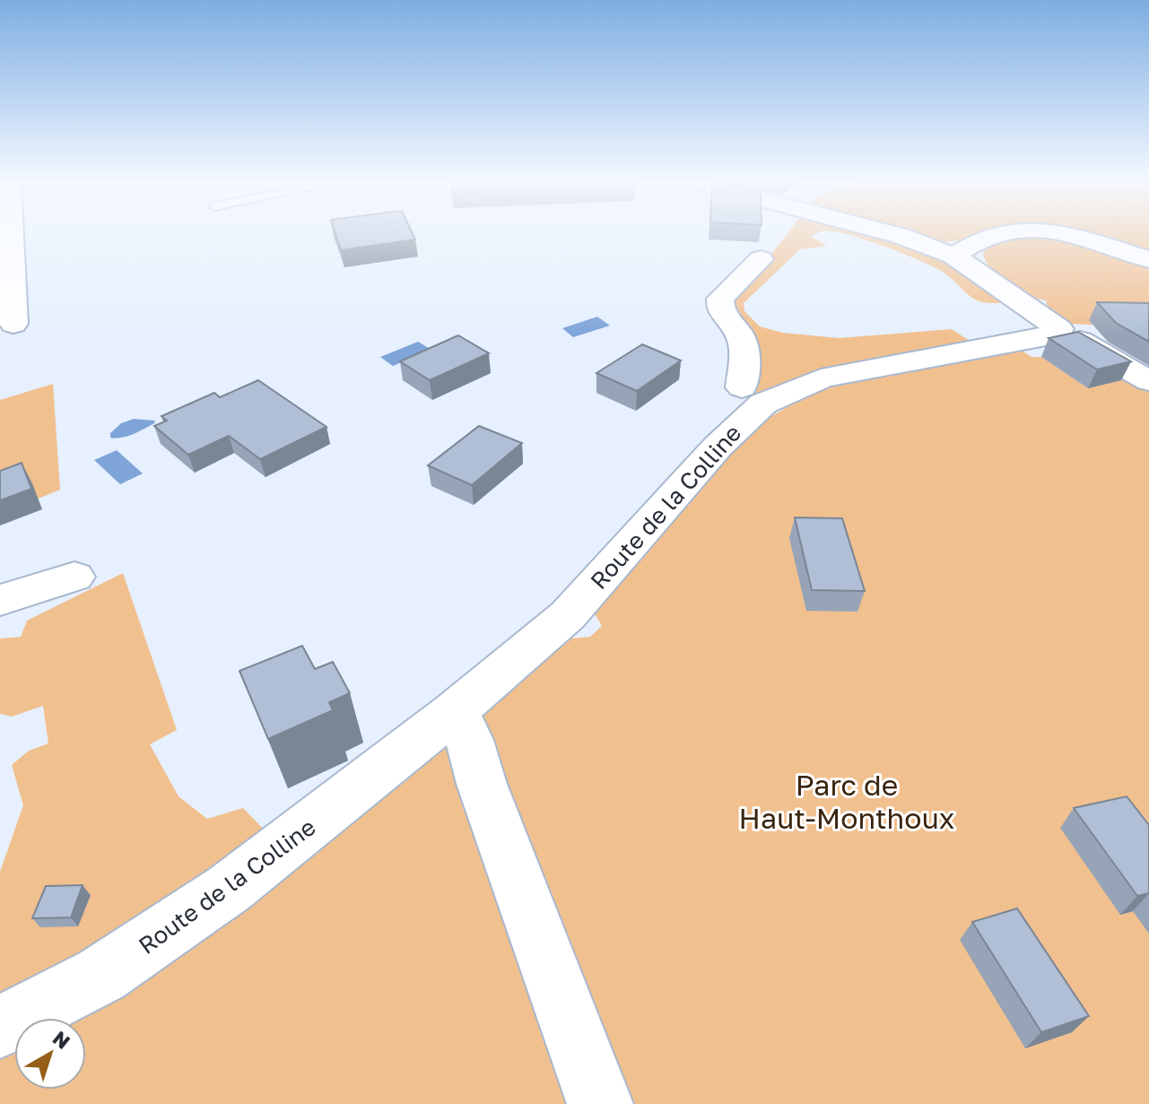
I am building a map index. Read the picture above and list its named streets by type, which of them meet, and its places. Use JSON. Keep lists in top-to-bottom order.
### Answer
{
  "streets": {
    "street": ["Route de la Colline"]
  },
  "parks": ["Parc de Haut-Monthoux"],
  "north": "top right"
}
